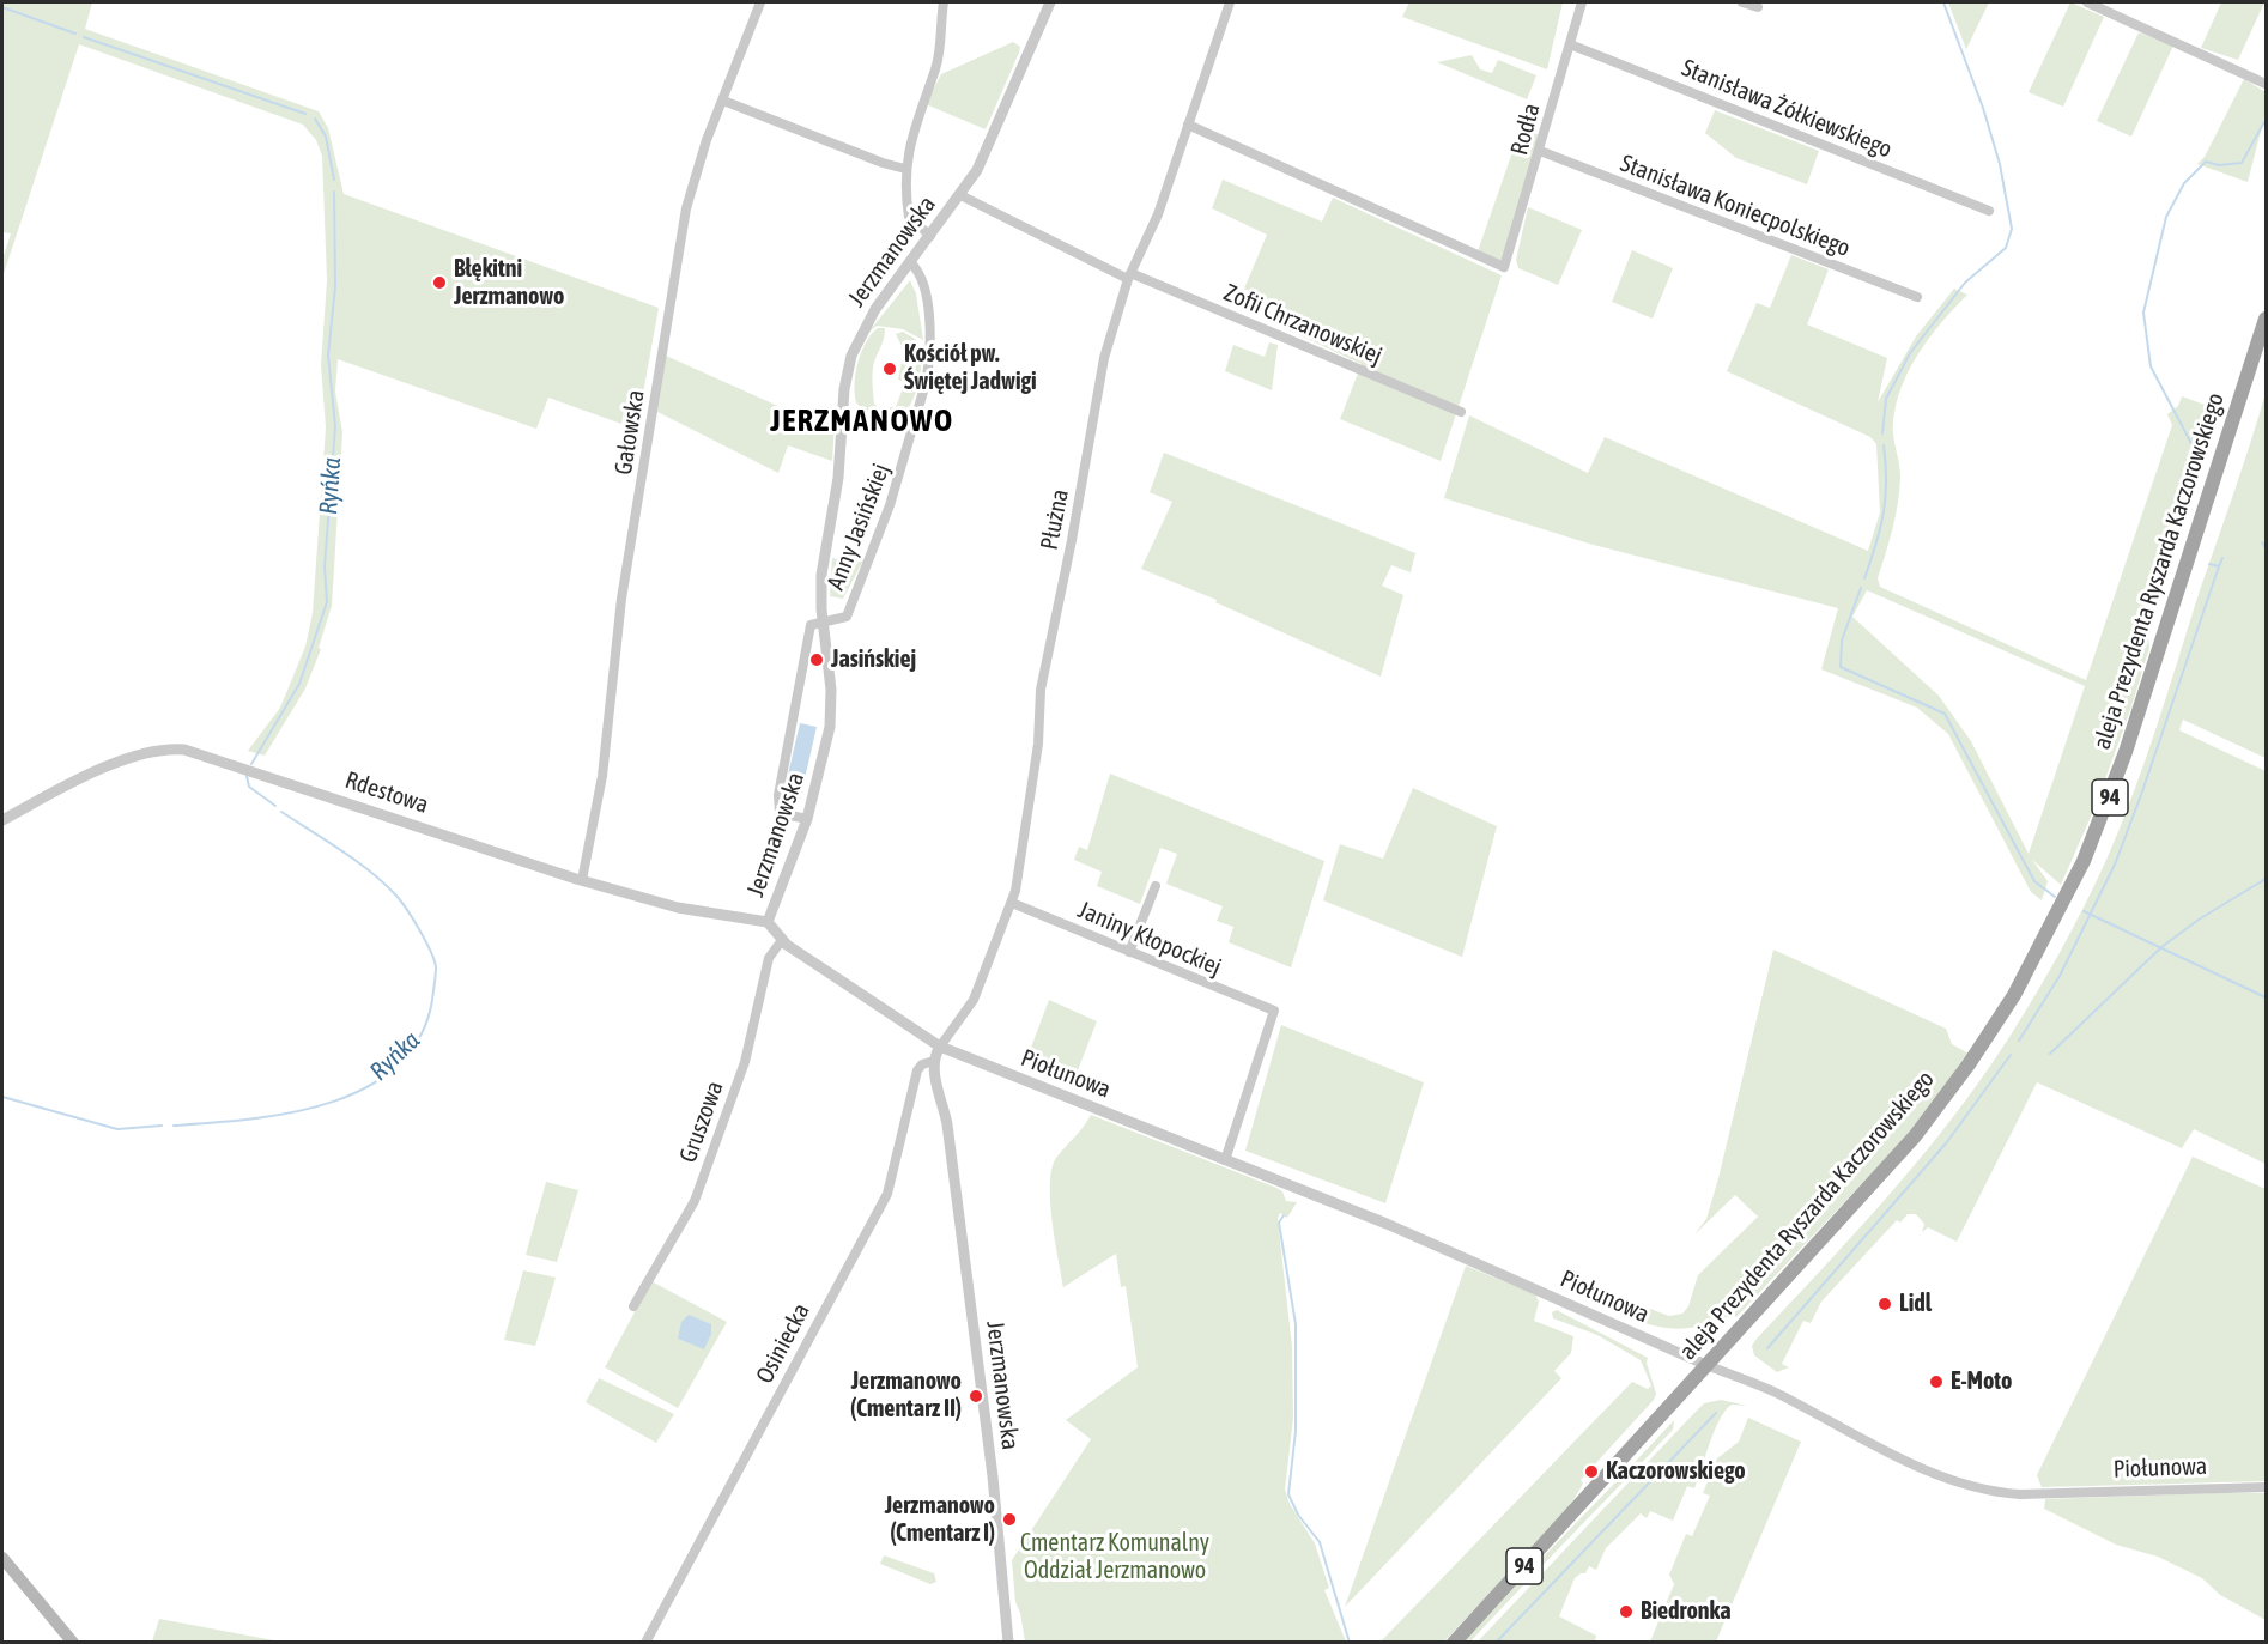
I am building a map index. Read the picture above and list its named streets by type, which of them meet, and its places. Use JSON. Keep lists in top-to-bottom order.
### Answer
{
  "streets": {
    "main road": ["aleja Prezydenta Ryszarda Kaczorowskiego", "94"],
    "street": [
      "Stanisława Żółkiewskiego",
      "Rodła",
      "Stanisława Koniecpolskiego",
      "Jerzmanowska",
      "Zofii Chrzanowskiej",
      "Gałowska",
      "Płużna",
      "Anny Jasińskiej",
      "Rdestowa",
      "Janiny Kłopockiej",
      "Piołunowa",
      "Gruszowa",
      "Osiniecka"
    ]
  },
  "crossings": [
    ["Stanisława Żółkiewskiego", "Rodła"],
    ["Rodła", "Stanisława Koniecpolskiego"],
    ["Rodła", "Płużna"],
    ["Jerzmanowska", "Zofii Chrzanowskiej"],
    ["Jerzmanowska", "Płużna"],
    ["Jerzmanowska", "Anny Jasińskiej"],
    ["Jerzmanowska", "Rdestowa"],
    ["Jerzmanowska", "Piołunowa"],
    ["Jerzmanowska", "Gruszowa"],
    ["Jerzmanowska", "Osiniecka"],
    ["Zofii Chrzanowskiej", "Płużna"],
    ["Gałowska", "Rdestowa"],
    ["Płużna", "Janiny Kłopockiej"],
    ["Płużna", "Piołunowa"],
    ["aleja Prezydenta Ryszarda Kaczorowskiego", "Piołunowa"],
    ["Janiny Kłopockiej", "Piołunowa"]
  ],
  "districts": ["JERZMANOWO"],
  "water": ["Ryńka"],
  "parks": ["Cmentarz Komunalny Oddział Jerzmanowo"],
  "places": [
    "Błękitni Jerzmanowo",
    "Kościół pw. Świętej Jadwigi",
    "Jasińskiej",
    "Lidl",
    "E-Moto",
    "Jerzmanowo (Cmentarz II)",
    "Kaczorowskiego",
    "Jerzmanowo (Cmentarz I)",
    "Biedronka"
  ]
}
